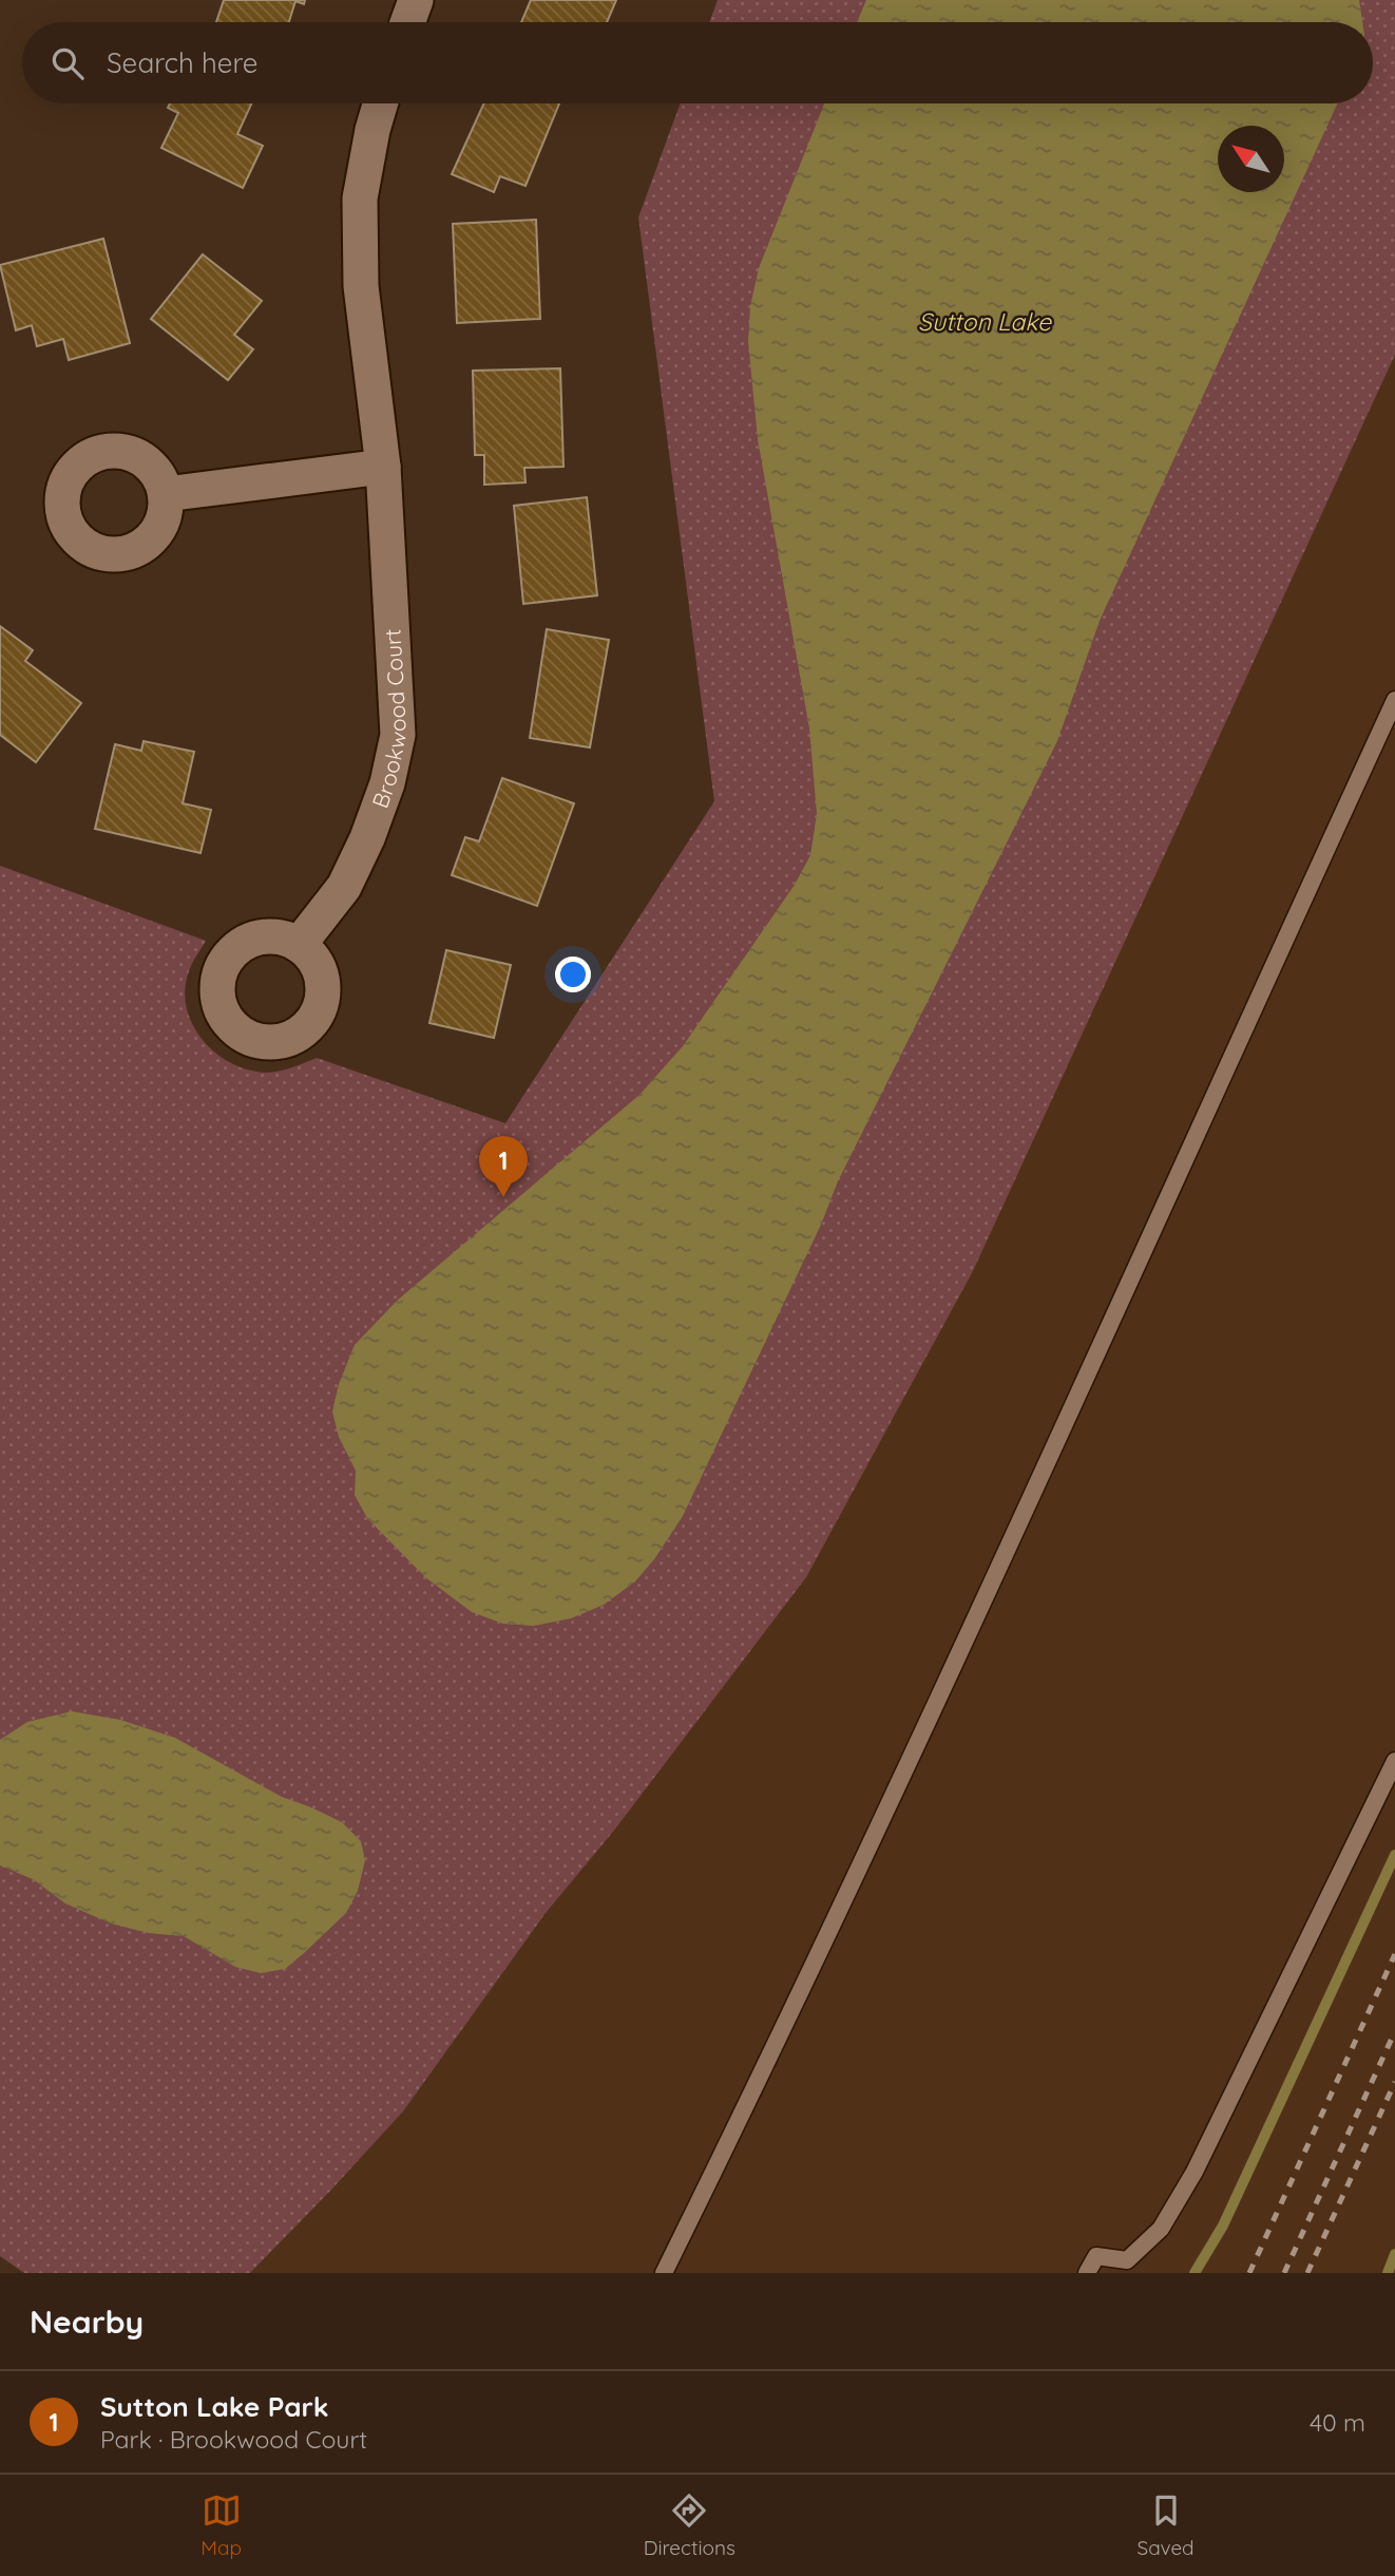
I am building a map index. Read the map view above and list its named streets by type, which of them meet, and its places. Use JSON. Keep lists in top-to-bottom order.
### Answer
{
  "streets": {
    "street": ["Brookwood Court"]
  },
  "water": ["Sutton Lake"],
  "north": "top left",
  "page": {
    "search": "Search here",
    "pins": "1",
    "heading": "Nearby",
    "list": [
      {
        "mark": "1",
        "name": "Sutton Lake Park",
        "note": "Park · Brookwood Court",
        "value": "40 m"
      }
    ],
    "nav": ["Map", "Directions", "Saved"]
  }
}
